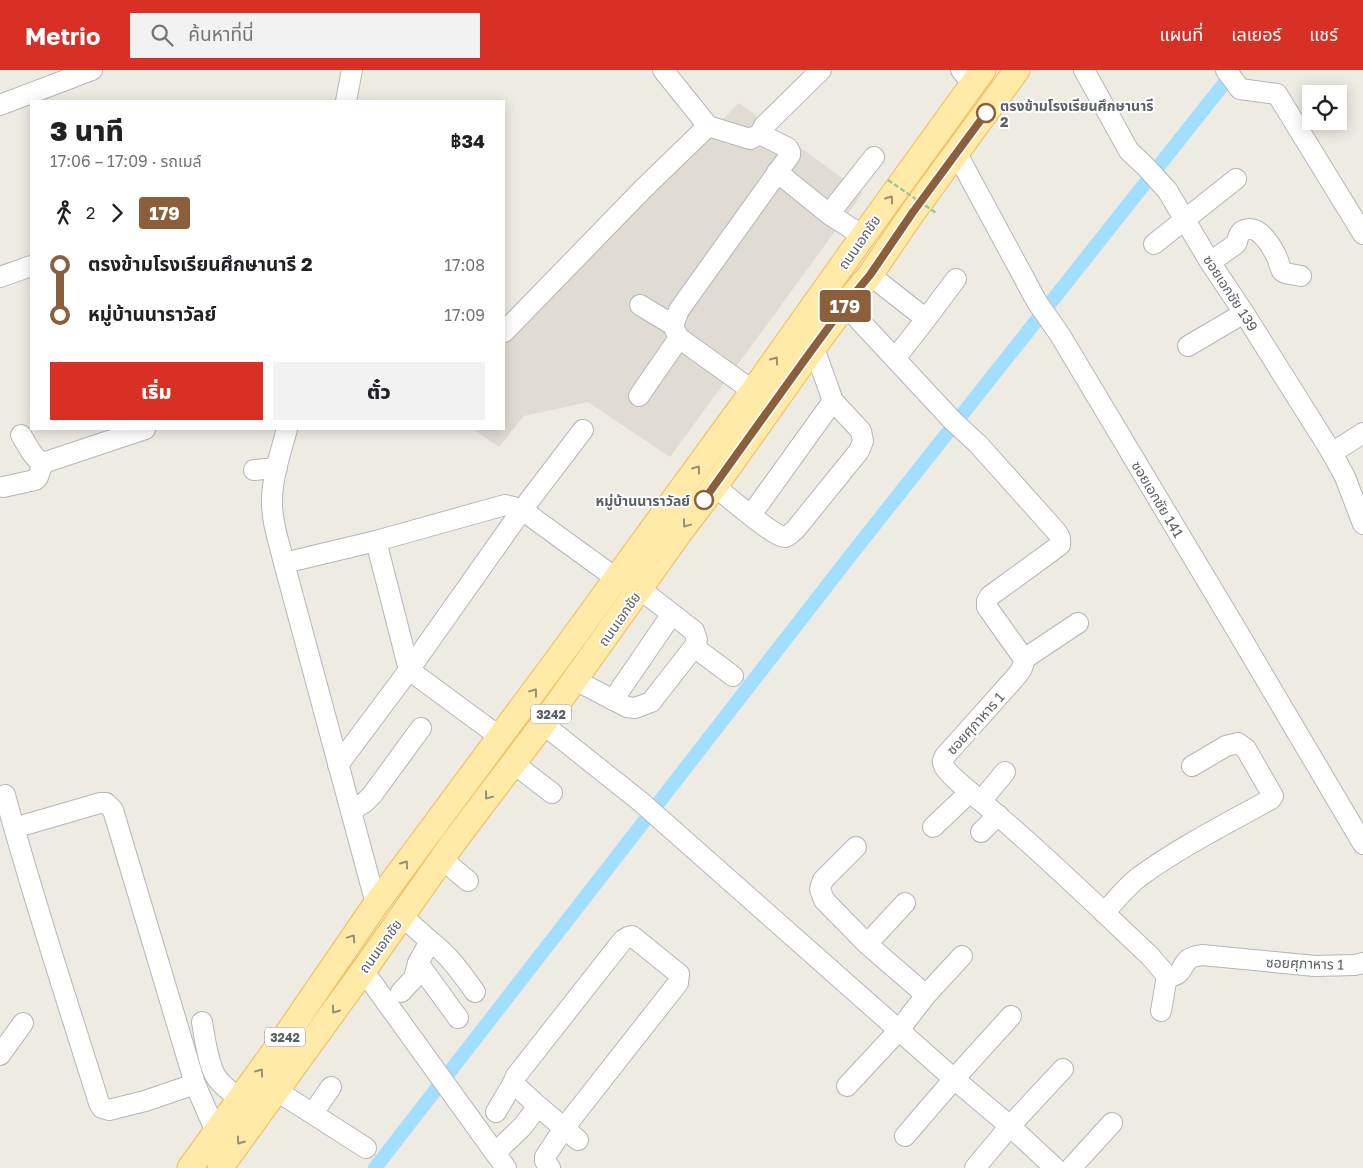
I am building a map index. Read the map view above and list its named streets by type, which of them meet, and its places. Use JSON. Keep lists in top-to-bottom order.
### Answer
{
  "streets": {
    "main road": ["ถนนเอกชัย", "3242"],
    "street": ["ซอยเอกชัย 139", "ซอยเอกชัย 141", "ซอยศุภาหาร 1"]
  },
  "crossings": [
    ["ถนนเอกชัย", "ซอยเอกชัย 141"]
  ],
  "places": ["ตรงข้ามโรงเรียนศึกษานารี 2", "หมู่บ้านนาราวัลย์"],
  "lines": ["bus line 179"],
  "page": {
    "header": "Metrio",
    "search": "ค้นหาที่นี่",
    "nav": ["แผนที่", "เลเยอร์", "แชร์"],
    "on_map": "179",
    "heading": ["3 นาที", "17:06 – 17:09 · รถเมล์", "฿34"],
    "legs": ["2", "179"],
    "list": [
      {
        "name": "ตรงข้ามโรงเรียนศึกษานารี 2",
        "value": "17:08"
      },
      {
        "name": "หมู่บ้านนาราวัลย์",
        "value": "17:09"
      }
    ],
    "buttons": ["เริ่ม", "ตั๋ว"]
  }
}
